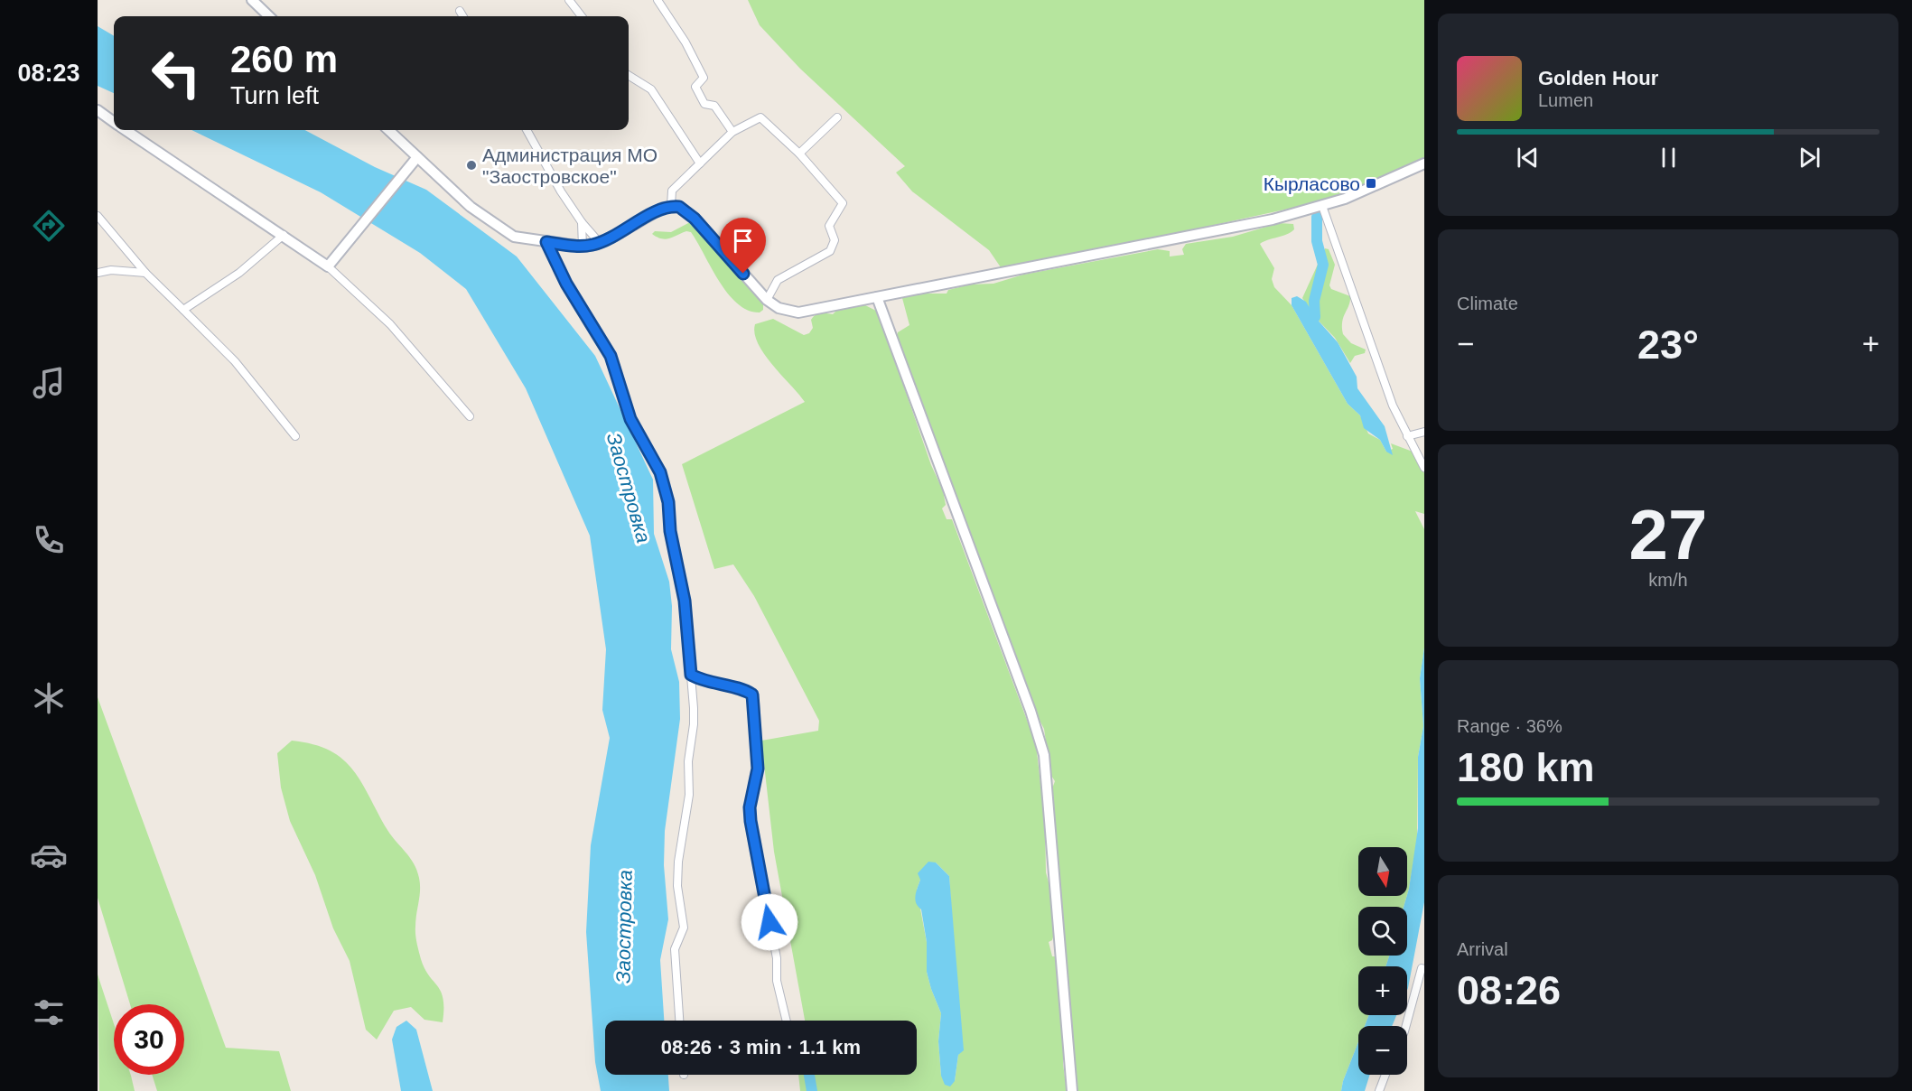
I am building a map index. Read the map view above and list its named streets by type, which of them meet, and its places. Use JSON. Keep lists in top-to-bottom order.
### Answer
{
  "water": ["Заостровка"],
  "places": {
    "other": ["Администрация МО \"Заостровское\""],
    "transit": ["Кырласово"]
  },
  "north": "bottom",
  "page": {
    "tabs": "08:23",
    "turn": ["260 m", "Turn left"],
    "song": ["Golden Hour", "Lumen"],
    "tile": [
      "Climate",
      ["27", "km/h"],
      ["Range · 36%", "180 km"],
      ["Arrival", "08:26"]
    ],
    "heat": ["−", "23°", "+"],
    "map_buttons": ["+", "−"],
    "limit": "30",
    "trip": "08:26 · 3 min · 1.1 km"
  }
}
